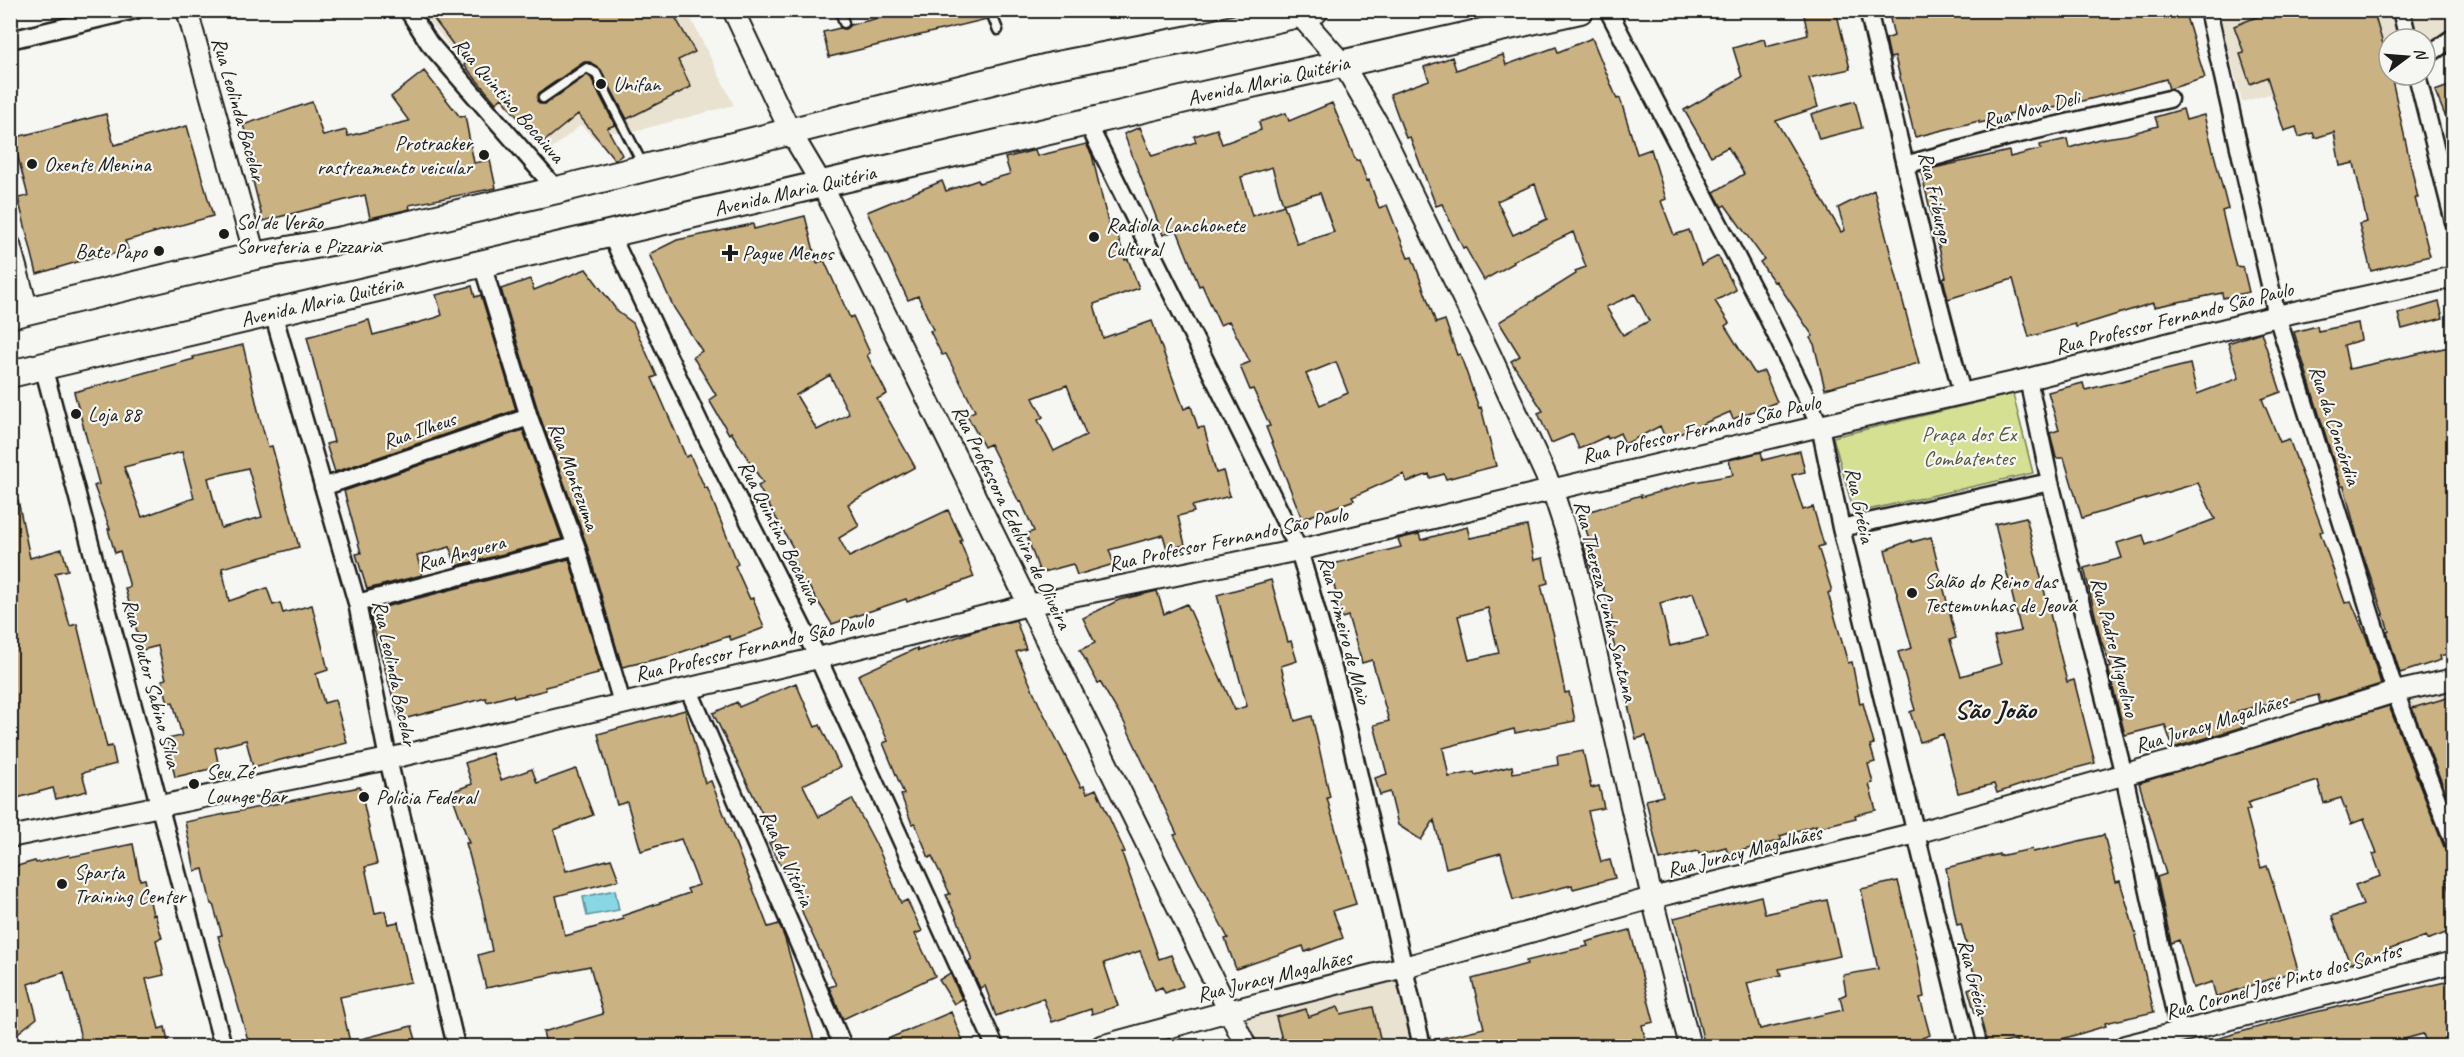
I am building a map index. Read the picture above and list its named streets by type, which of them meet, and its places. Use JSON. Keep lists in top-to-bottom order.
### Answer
{
  "streets": {
    "main road": ["Avenida Maria Quitéria"],
    "street": [
      "Rua Quintino Bocaiuva",
      "Rua Leolinda Bacelar",
      "Rua Nova Deli",
      "Rua Friburgo",
      "Rua Professor Fernando São Paulo",
      "Rua da Concórdia",
      "Rua Ilheus",
      "Rua Montezuma",
      "Rua Grécia",
      "Rua Professora Edelvira de Oliveira",
      "Rua Anguera",
      "Rua Thereza Cunha Santana",
      "Rua Primeiro de Maio",
      "Rua Padre Miguelino",
      "Rua Doutor Sabino Silva",
      "Rua Juracy Magalhães",
      "Rua da Vitória",
      "Rua Coronel José Pinto dos Santos"
    ]
  },
  "crossings": [
    ["Avenida Maria Quitéria", "Rua Quintino Bocaiuva"],
    ["Avenida Maria Quitéria", "Rua Leolinda Bacelar"],
    ["Avenida Maria Quitéria", "Rua Montezuma"],
    ["Avenida Maria Quitéria", "Rua Professora Edelvira de Oliveira"],
    ["Avenida Maria Quitéria", "Rua Thereza Cunha Santana"],
    ["Avenida Maria Quitéria", "Rua Primeiro de Maio"],
    ["Avenida Maria Quitéria", "Rua Doutor Sabino Silva"],
    ["Rua Quintino Bocaiuva", "Rua Professor Fernando São Paulo"],
    ["Rua Leolinda Bacelar", "Rua Professor Fernando São Paulo"],
    ["Rua Leolinda Bacelar", "Rua Ilheus"],
    ["Rua Leolinda Bacelar", "Rua Anguera"],
    ["Rua Nova Deli", "Rua Friburgo"],
    ["Rua Friburgo", "Rua Professor Fernando São Paulo"],
    ["Rua Professor Fernando São Paulo", "Rua da Concórdia"],
    ["Rua Professor Fernando São Paulo", "Rua Montezuma"],
    ["Rua Professor Fernando São Paulo", "Rua Grécia"],
    ["Rua Professor Fernando São Paulo", "Rua Professora Edelvira de Oliveira"],
    ["Rua Professor Fernando São Paulo", "Rua Thereza Cunha Santana"],
    ["Rua Professor Fernando São Paulo", "Rua Primeiro de Maio"],
    ["Rua Professor Fernando São Paulo", "Rua Padre Miguelino"],
    ["Rua Professor Fernando São Paulo", "Rua Doutor Sabino Silva"],
    ["Rua Professor Fernando São Paulo", "Rua da Vitória"],
    ["Rua da Concórdia", "Rua Juracy Magalhães"],
    ["Rua Ilheus", "Rua Montezuma"],
    ["Rua Montezuma", "Rua Anguera"],
    ["Rua Grécia", "Rua Juracy Magalhães"],
    ["Rua Professora Edelvira de Oliveira", "Rua Juracy Magalhães"],
    ["Rua Thereza Cunha Santana", "Rua Juracy Magalhães"],
    ["Rua Primeiro de Maio", "Rua Juracy Magalhães"],
    ["Rua Padre Miguelino", "Rua Juracy Magalhães"],
    ["Rua Padre Miguelino", "Rua Coronel José Pinto dos Santos"]
  ],
  "districts": ["São João"],
  "parks": ["Praça dos Ex Combatentes"],
  "places": {
    "other": [
      "Unifan",
      "Protracker rastreamento veicular",
      "Oxente Menina",
      "Sol de Verão Sorveteria e Pizzaria",
      "Radiola Lanchonete Cultural",
      "Bate Papo",
      "Loja 88",
      "Salão do Reino das Testemunhas de Jeová",
      "Seu Zé Lounge Bar",
      "Polícia Federal",
      "Sparta Training Center"
    ],
    "health": ["Pague Menos"]
  },
  "north": "right"
}
